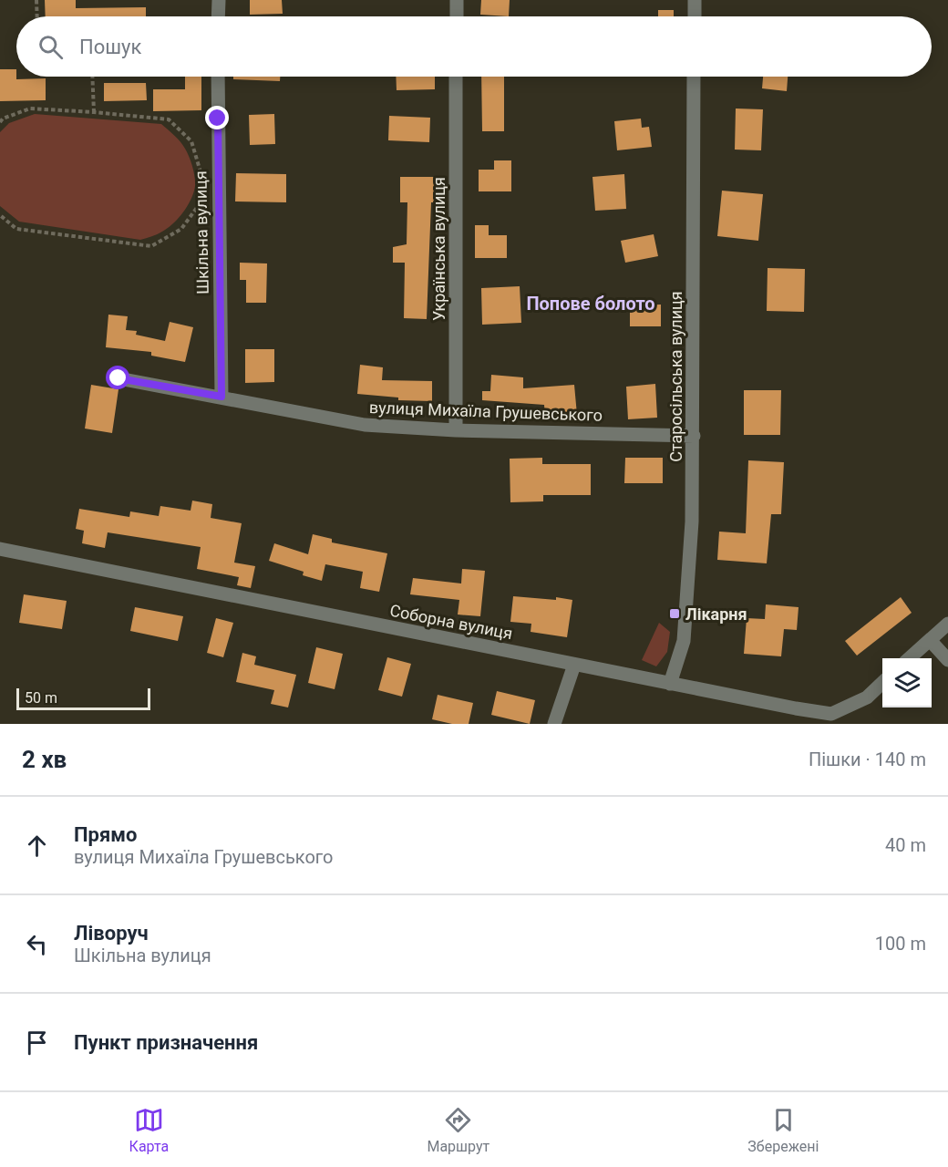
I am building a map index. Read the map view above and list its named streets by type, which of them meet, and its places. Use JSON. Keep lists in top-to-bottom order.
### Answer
{
  "streets": {
    "street": [
      "Шкільна вулиця",
      "Українська вулиця",
      "Старосільська вулиця",
      "вулиця Михаїла Грушевського",
      "Соборна вулиця"
    ]
  },
  "crossings": [
    ["Шкільна вулиця", "вулиця Михаїла Грушевського"],
    ["Українська вулиця", "вулиця Михаїла Грушевського"],
    ["Старосільська вулиця", "вулиця Михаїла Грушевського"],
    ["Старосільська вулиця", "Соборна вулиця"]
  ],
  "districts": ["Попове болото"],
  "places": {
    "transit": ["Лікарня"]
  },
  "scale_bar": "50 m",
  "page": {
    "search": "Пошук",
    "scale": "50 m",
    "heading": ["2 хв", "Пішки · 140 m"],
    "list": [
      ["Прямо", "вулиця Михаїла Грушевського", "40 m"],
      ["Ліворуч", "Шкільна вулиця", "100 m"],
      "Пункт призначення"
    ],
    "nav": ["Карта", "Маршрут", "Збережені"]
  }
}
